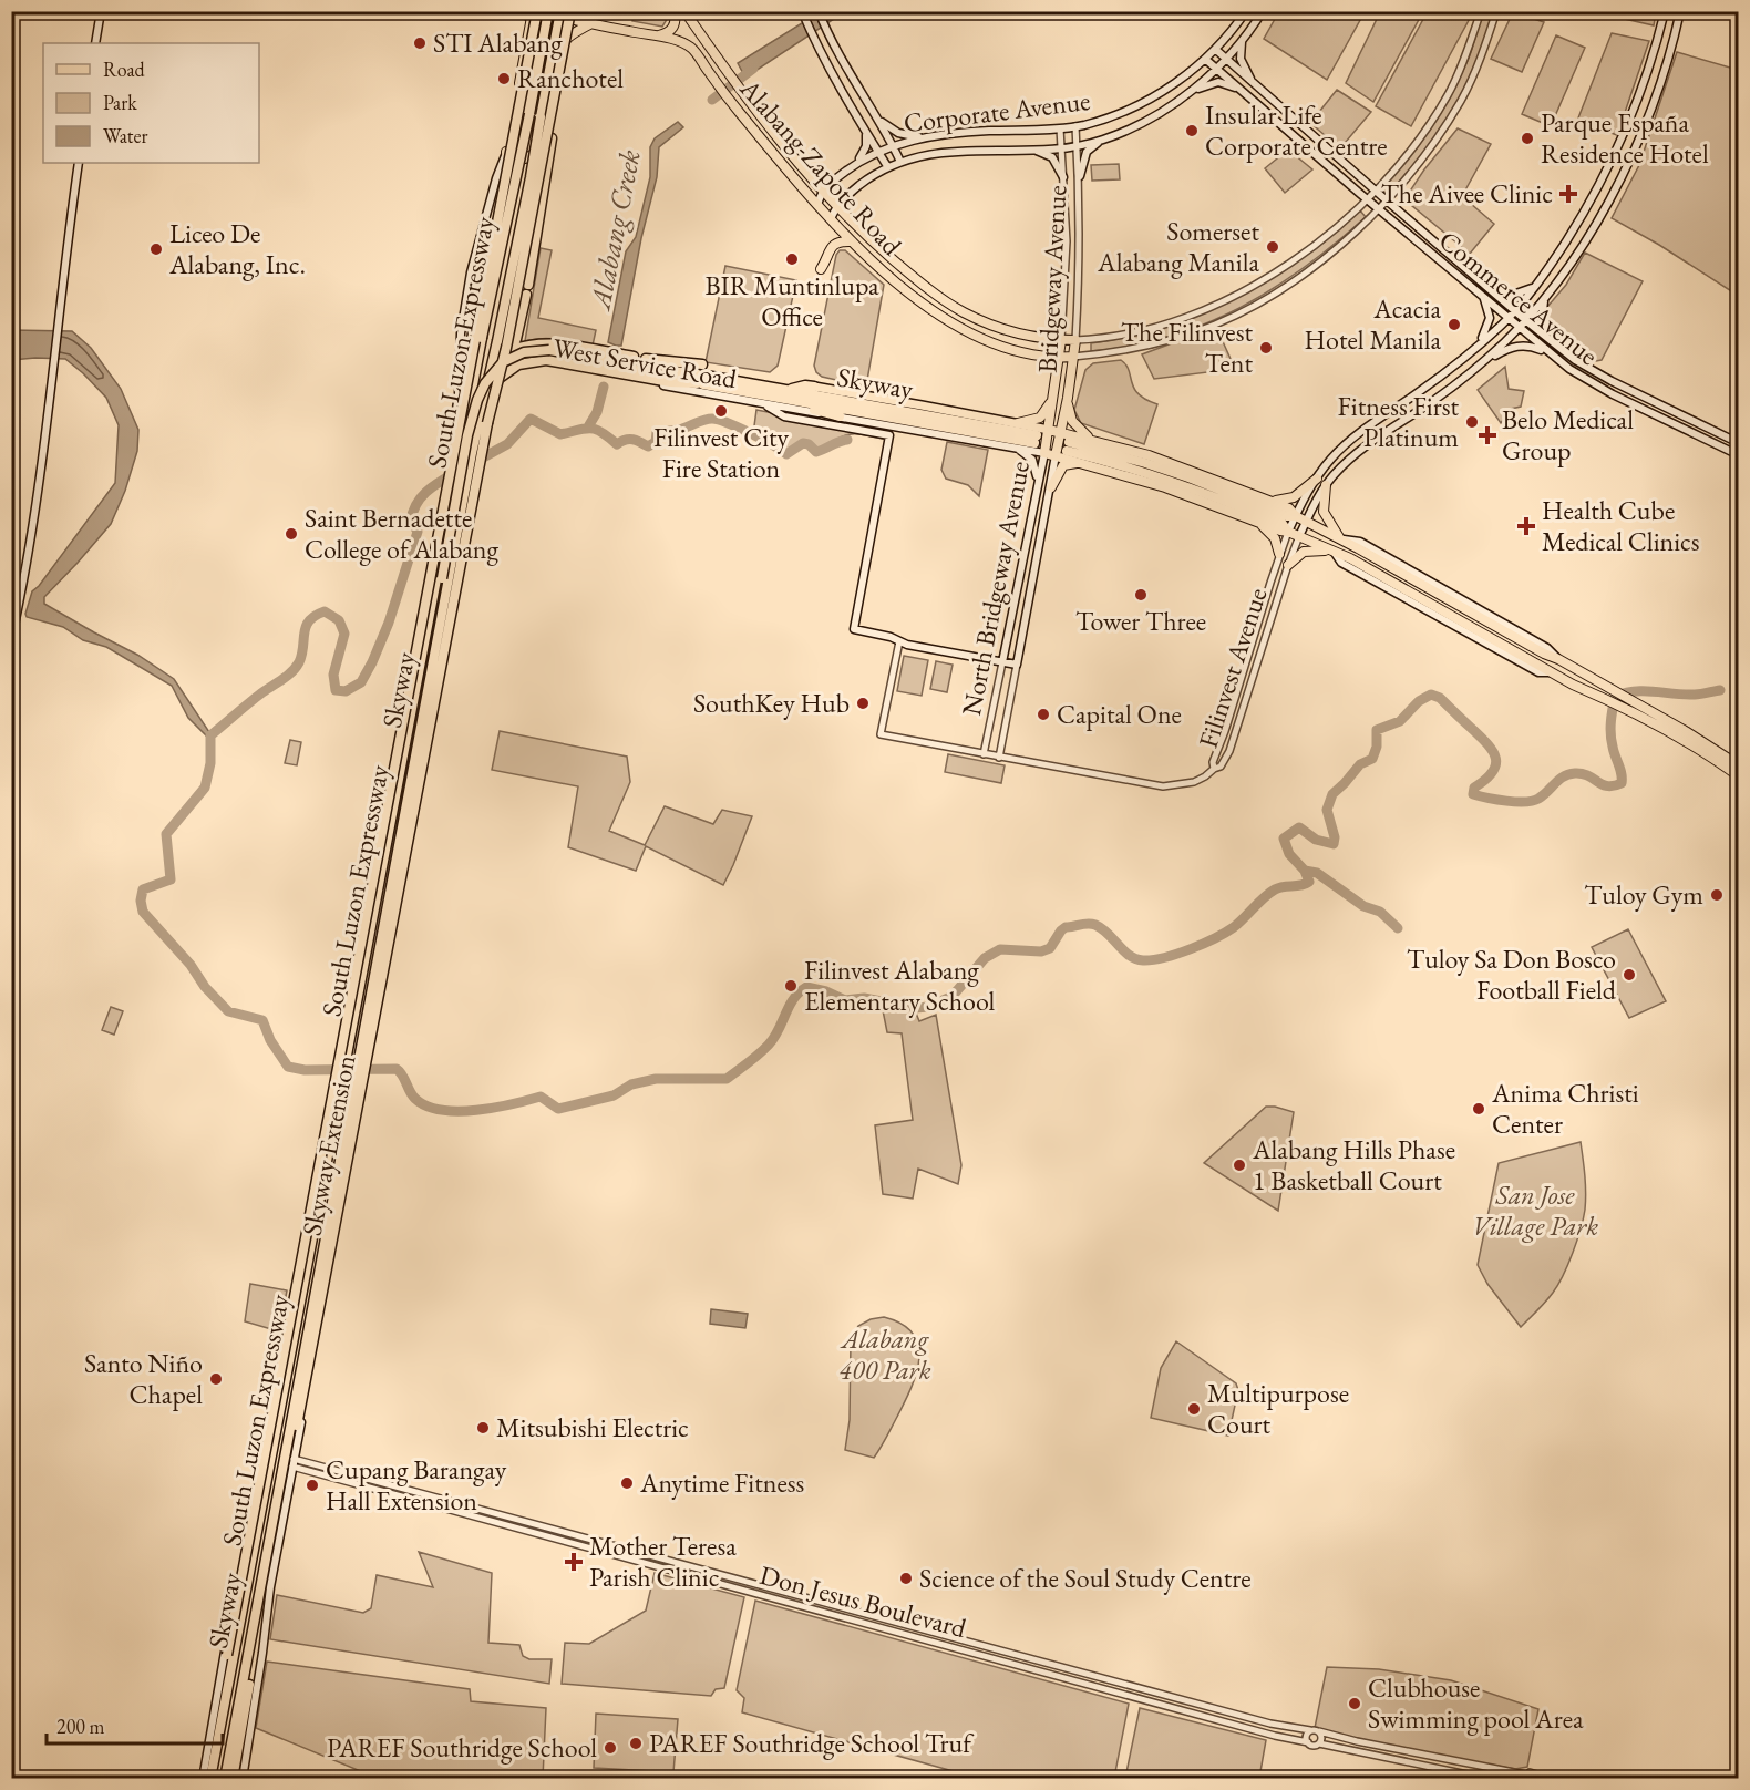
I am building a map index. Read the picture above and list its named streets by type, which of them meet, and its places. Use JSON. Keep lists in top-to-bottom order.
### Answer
{
  "streets": {
    "highway": [
      "Alabang-Zapote Road",
      "Bridgeway Avenue",
      "South Luzon Expressway",
      "Skyway",
      "North Bridgeway Avenue",
      "Skyway Extension"
    ],
    "main road": [
      "Corporate Avenue",
      "Commerce Avenue",
      "West Service Road",
      "Filinvest Avenue"
    ],
    "street": ["Don Jesus Boulevard"]
  },
  "crossings": [
    ["Corporate Avenue", "Alabang-Zapote Road"],
    ["Corporate Avenue", "Bridgeway Avenue"],
    ["Corporate Avenue", "Commerce Avenue"],
    ["Alabang-Zapote Road", "Bridgeway Avenue"],
    ["Bridgeway Avenue", "North Bridgeway Avenue"],
    ["Commerce Avenue", "Filinvest Avenue"],
    ["South Luzon Expressway", "West Service Road"],
    ["South Luzon Expressway", "Skyway"],
    ["South Luzon Expressway", "Skyway Extension"],
    ["West Service Road", "North Bridgeway Avenue"],
    ["West Service Road", "Don Jesus Boulevard"]
  ],
  "water": ["Alabang Creek"],
  "parks": ["San Jose Village Park", "Alabang 400 Park"],
  "places": {
    "other": [
      "STI Alabang",
      "Ranchotel",
      "Insular Life Corporate Centre",
      "Parque España Residence Hotel",
      "Somerset Alabang Manila",
      "Liceo De Alabang, Inc.",
      "BIR Muntinlupa Office",
      "Acacia Hotel Manila",
      "The Filinvest Tent",
      "Filinvest City Fire Station",
      "Fitness First Platinum",
      "Saint Bernadette College of Alabang",
      "Tower Three",
      "SouthKey Hub",
      "Capital One",
      "Tuloy Gym",
      "Tuloy Sa Don Bosco Football Field",
      "Filinvest Alabang Elementary School",
      "Anima Christi Center",
      "Alabang Hills Phase 1 Basketball Court",
      "Santo Niño Chapel",
      "Multipurpose Court",
      "Mitsubishi Electric",
      "Anytime Fitness",
      "Cupang Barangay Hall Extension",
      "Science of the Soul Study Centre",
      "Clubhouse Swimming pool Area",
      "PAREF Southridge School Truf",
      "PAREF Southridge School"
    ],
    "health": [
      "The Aivee Clinic",
      "Belo Medical Group",
      "Health Cube Medical Clinics",
      "Mother Teresa Parish Clinic"
    ]
  },
  "legend": ["Road", "Park", "Water"],
  "scale_bar": "200 m"
}
